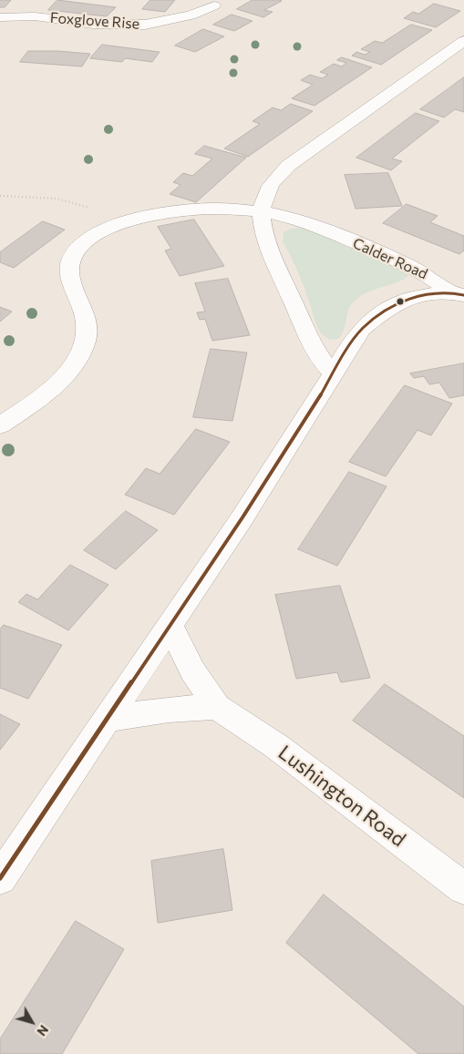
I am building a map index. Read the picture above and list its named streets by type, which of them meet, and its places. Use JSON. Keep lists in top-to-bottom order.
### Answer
{
  "streets": {
    "street": ["Foxglove Rise", "Calder Road", "Lushington Road"]
  },
  "crossings": [
    ["Calder Road", "Lushington Road"]
  ],
  "north": "bottom right"
}
